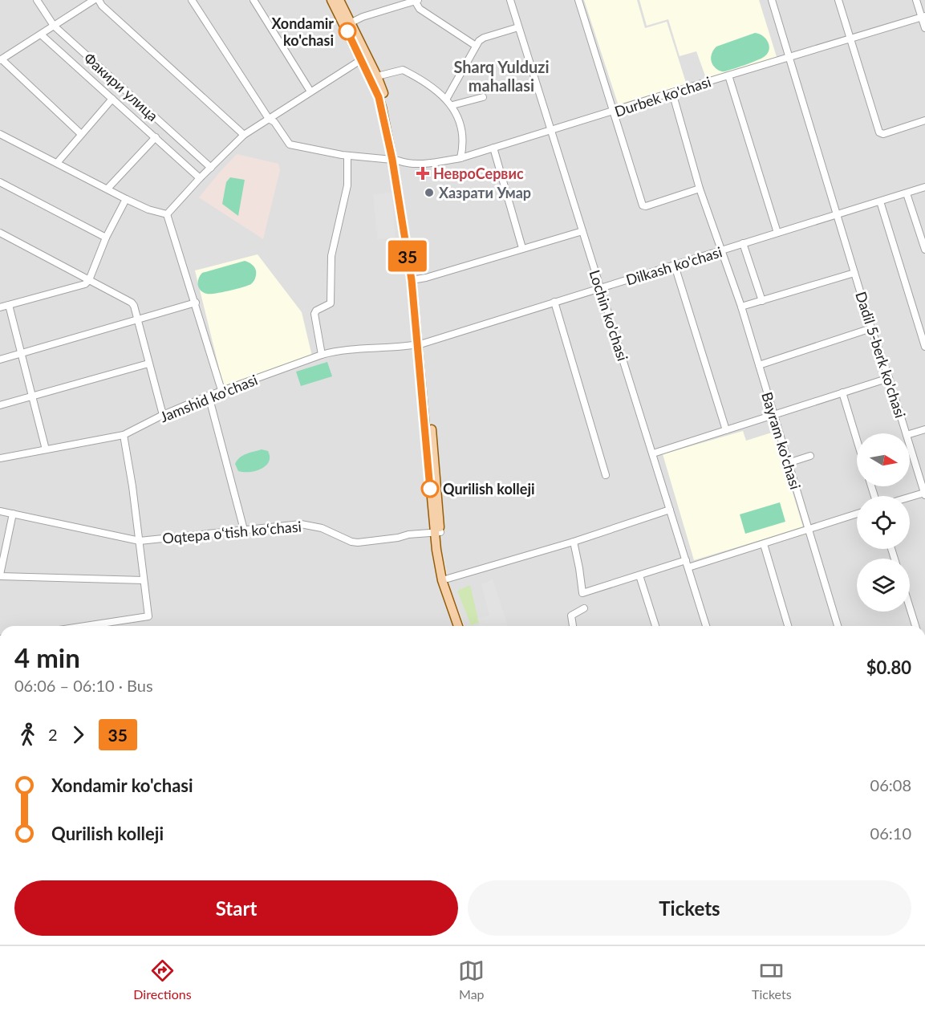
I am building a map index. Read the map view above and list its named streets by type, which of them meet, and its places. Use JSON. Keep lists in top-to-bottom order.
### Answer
{
  "streets": {
    "street": [
      "Факири улица",
      "Durbek ko'chasi",
      "Dilkash ko'chasi",
      "Lochin ko'chasi",
      "Dadil 5-berk ko'chasi",
      "Jamshid ko'chasi",
      "Bayram ko'chasi",
      "Oqtepa oʻtish koʻchasi"
    ]
  },
  "crossings": [
    ["Durbek ko'chasi", "Lochin ko'chasi"],
    ["Durbek ko'chasi", "Dadil 5-berk ko'chasi"],
    ["Durbek ko'chasi", "Bayram ko'chasi"],
    ["Dilkash ko'chasi", "Lochin ko'chasi"],
    ["Dilkash ko'chasi", "Dadil 5-berk ko'chasi"],
    ["Dilkash ko'chasi", "Jamshid ko'chasi"],
    ["Dilkash ko'chasi", "Bayram ko'chasi"]
  ],
  "districts": ["Sharq Yulduzi mahallasi"],
  "places": {
    "other": ["Xondamir ko'chasi", "Хазрати Умар", "Qurilish kolleji"],
    "health": ["НевроСервис"]
  },
  "lines": ["bus line 35"],
  "north": "right",
  "page": {
    "on_map": "35",
    "heading": ["4 min", "06:06 – 06:10 · Bus", "$0.80"],
    "legs": ["2", "35"],
    "list": [
      {
        "name": "Xondamir ko'chasi",
        "value": "06:08"
      },
      {
        "name": "Qurilish kolleji",
        "value": "06:10"
      }
    ],
    "buttons": ["Start", "Tickets"],
    "tabs": ["Directions", "Map", "Tickets"]
  }
}
